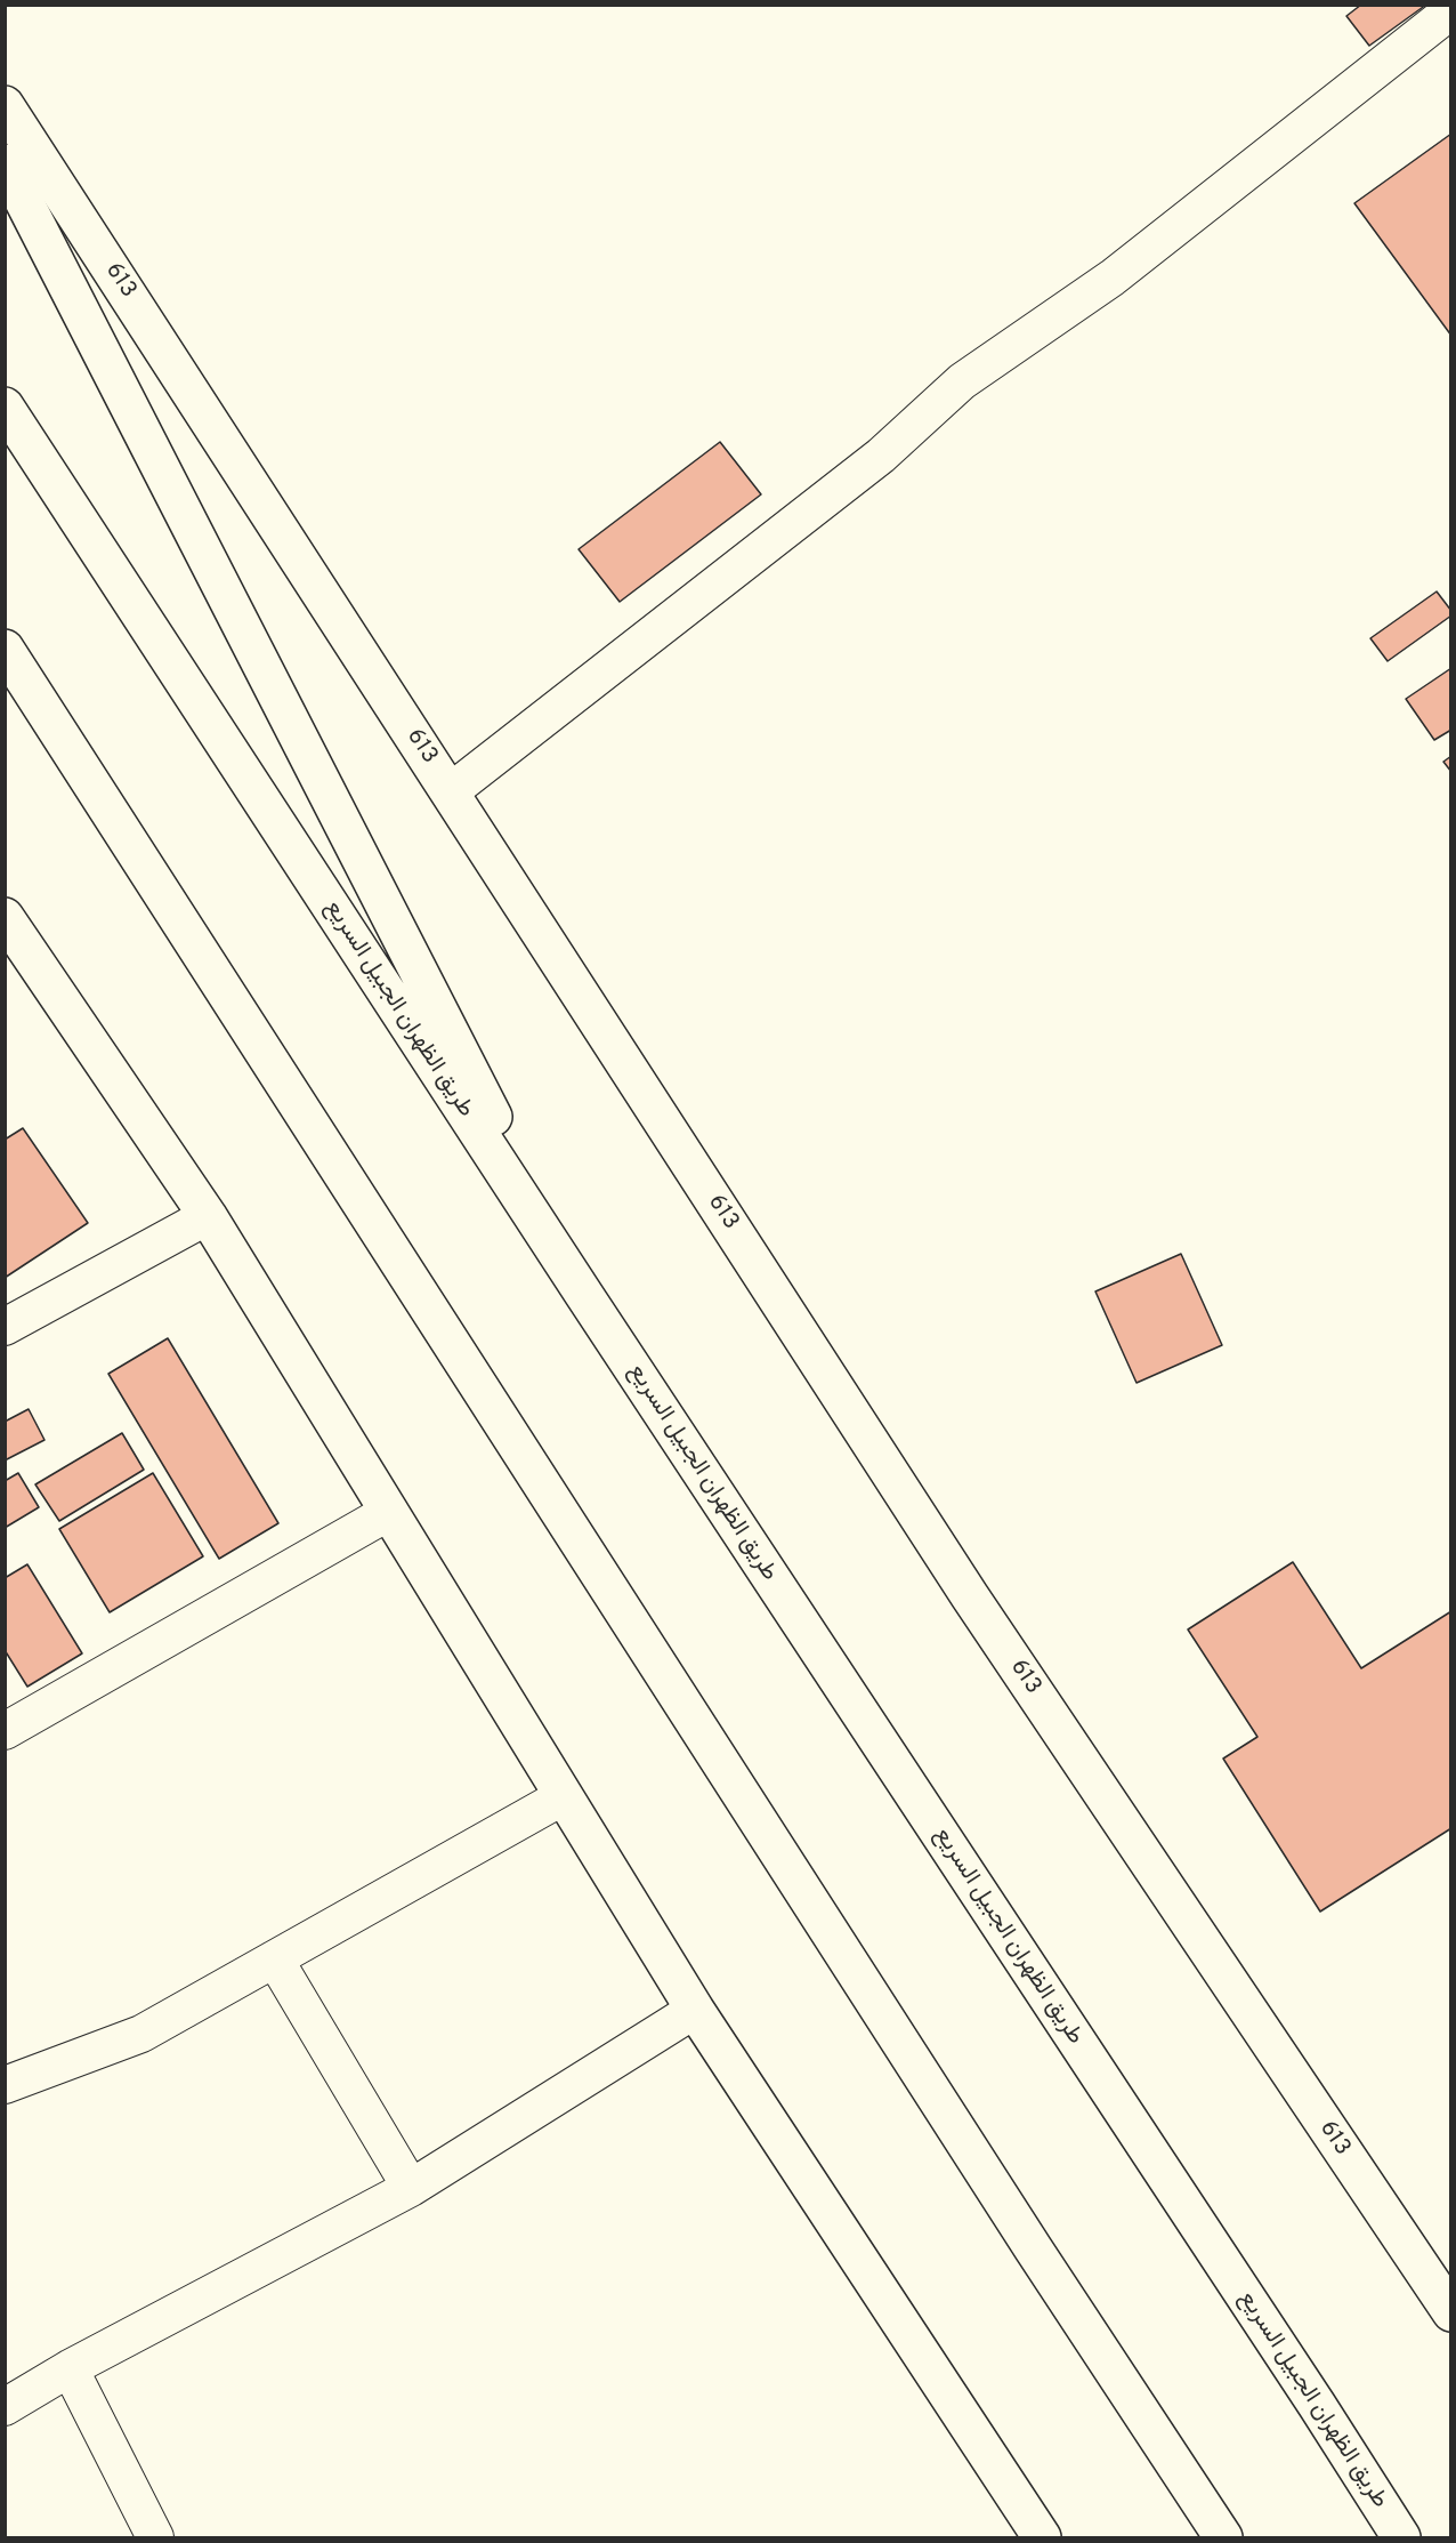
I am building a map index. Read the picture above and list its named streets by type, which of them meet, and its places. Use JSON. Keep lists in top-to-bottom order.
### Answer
{
  "streets": {
    "main road": ["613", "طريق الظهران الجبيل السريع"]
  }
}
